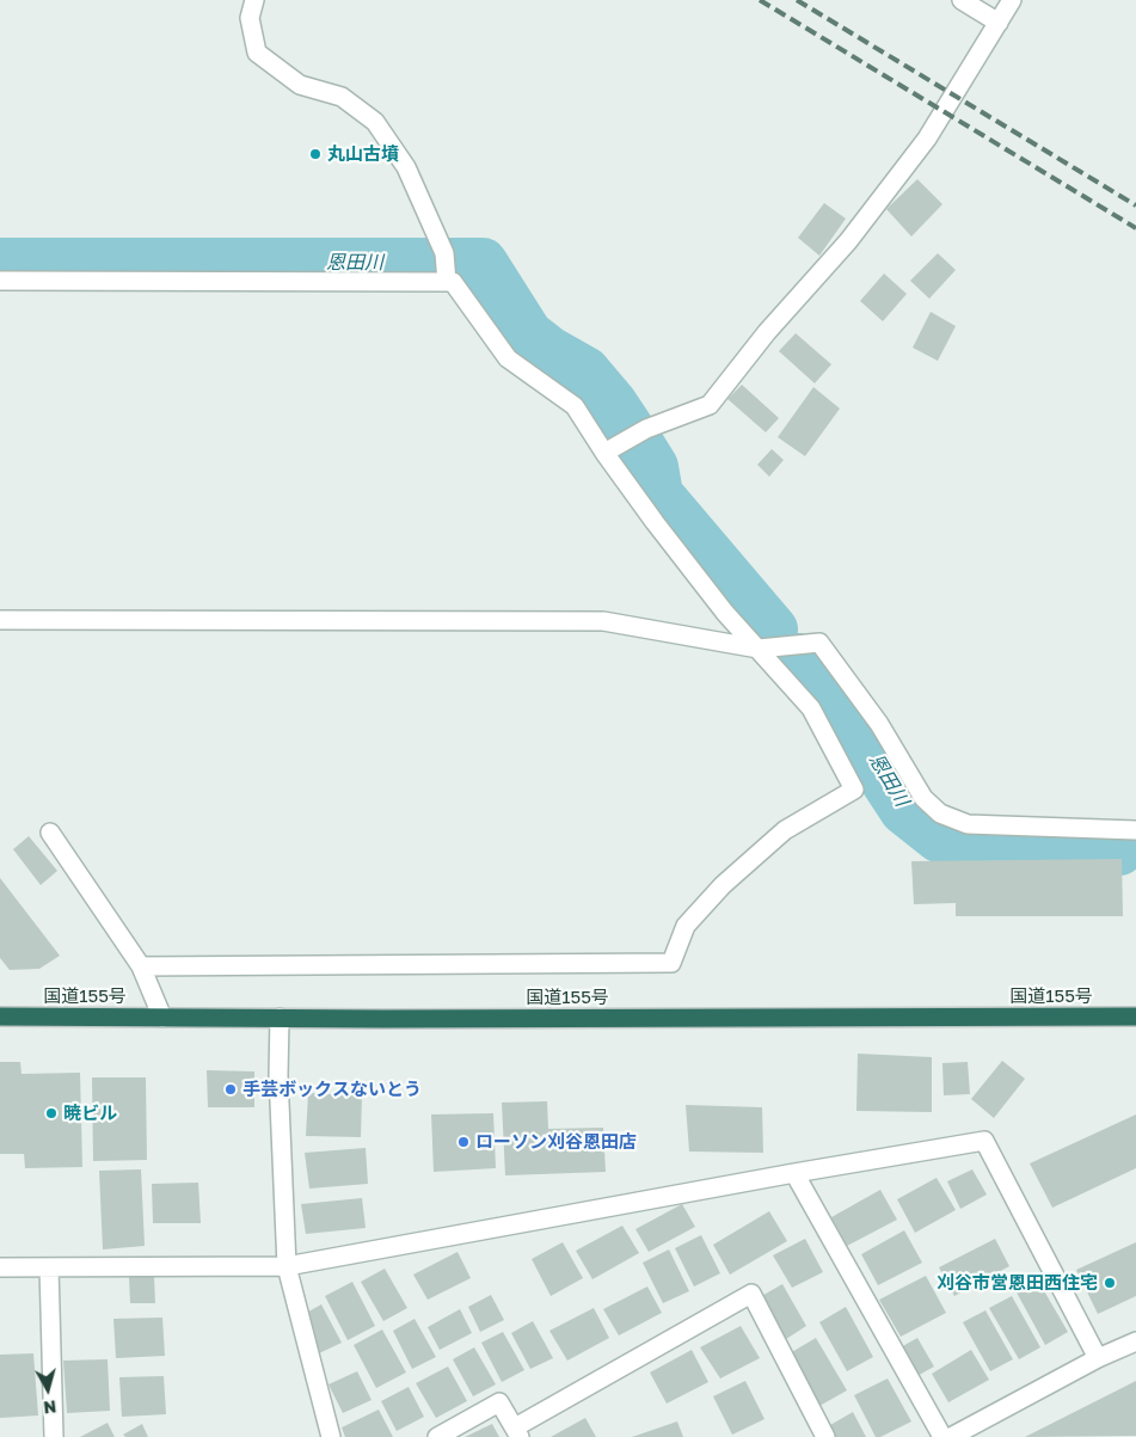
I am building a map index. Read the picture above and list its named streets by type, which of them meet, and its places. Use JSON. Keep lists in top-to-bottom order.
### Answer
{
  "streets": {
    "highway": ["国道155号"]
  },
  "water": ["恩田川"],
  "places": [
    "丸山古墳",
    "手芸ボックスないとう",
    "暁ビル",
    "ローソン刈谷恩田店",
    "刈谷市営恩田西住宅"
  ],
  "north": "bottom"
}
